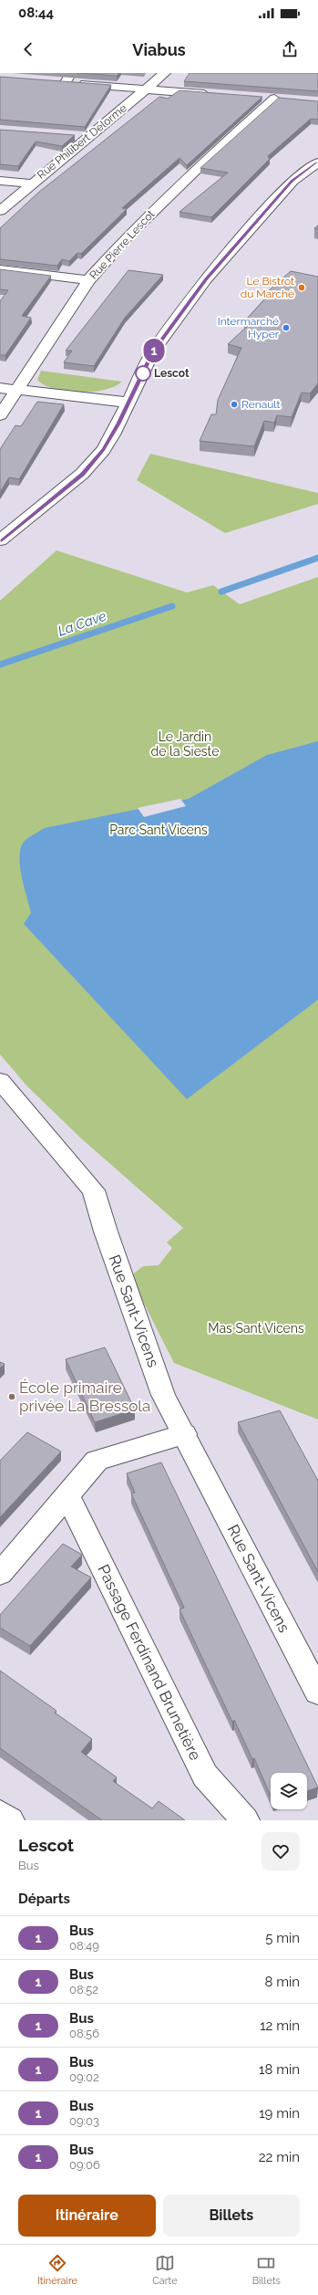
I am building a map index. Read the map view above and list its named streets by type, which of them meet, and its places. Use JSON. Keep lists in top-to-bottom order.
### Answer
{
  "streets": {
    "street": [
      "Rue Philibert Delorme",
      "Rue Pierre Lescot",
      "Rue Sant-Vicens",
      "Passage Ferdinand Brunetière"
    ]
  },
  "water": ["La Cave"],
  "parks": ["Le Jardin de la Sieste", "Parc Sant Vicens", "Mas Sant Vicens"],
  "places": [
    "Le Bistrot du Marché",
    "Intermarché Hyper",
    "Lescot",
    "Renault",
    "École primaire privée La Bressola"
  ],
  "lines": ["bus line 1"],
  "page": {
    "status": "08:44",
    "header": "Viabus",
    "on_map": "1",
    "heading": [
      ["Lescot", "Bus"],
      "Départs"
    ],
    "list": [
      {
        "mark": "1",
        "name": "Bus",
        "note": "08:49",
        "value": "5 min"
      },
      {
        "mark": "1",
        "name": "Bus",
        "note": "08:52",
        "value": "8 min"
      },
      {
        "mark": "1",
        "name": "Bus",
        "note": "08:56",
        "value": "12 min"
      },
      {
        "mark": "1",
        "name": "Bus",
        "note": "09:02",
        "value": "18 min"
      },
      {
        "mark": "1",
        "name": "Bus",
        "note": "09:03",
        "value": "19 min"
      },
      {
        "mark": "1",
        "name": "Bus",
        "note": "09:06",
        "value": "22 min"
      }
    ],
    "buttons": ["Itinéraire", "Billets"],
    "tabs": ["Itinéraire", "Carte", "Billets"]
  }
}
